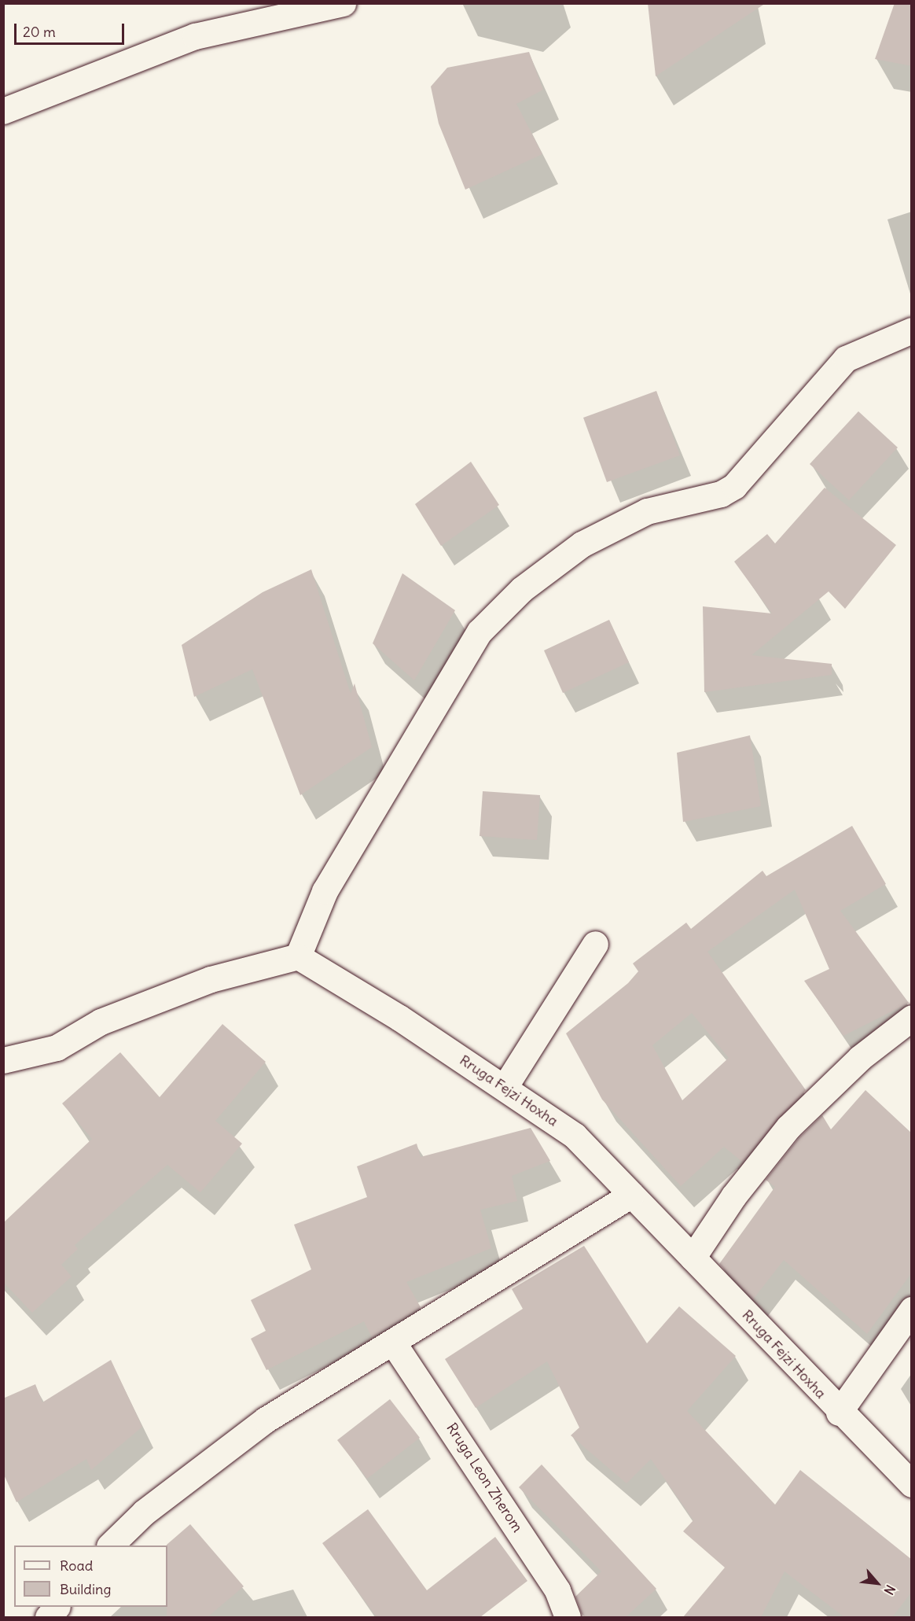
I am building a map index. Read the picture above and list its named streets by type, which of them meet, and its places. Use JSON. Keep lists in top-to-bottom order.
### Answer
{
  "streets": {
    "street": ["Rruga Fejzi Hoxha", "Rruga Leon Zherom"]
  },
  "legend": ["Road", "Building"],
  "scale_bar": "20 m",
  "north": "bottom right"
}
